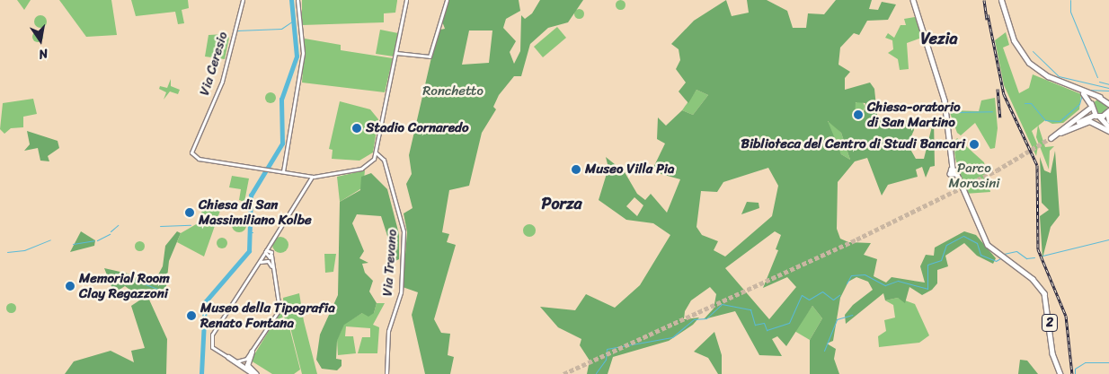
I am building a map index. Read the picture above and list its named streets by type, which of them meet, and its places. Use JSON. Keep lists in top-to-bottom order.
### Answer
{
  "streets": {
    "main road": ["Via Ceresio", "Via Trevano", "2"]
  },
  "districts": ["Vezia", "Porza"],
  "parks": ["Ronchetto", "Parco Morosini"],
  "places": [
    "Chiesa-oratorio di San Martino",
    "Stadio Cornaredo",
    "Biblioteca del Centro di Studi Bancari",
    "Museo Villa Pia",
    "Chiesa di San Massimiliano Kolbe",
    "Memorial Room Clay Regazzoni",
    "Museo della Tipografia Renato Fontana"
  ],
  "north": "bottom"
}
